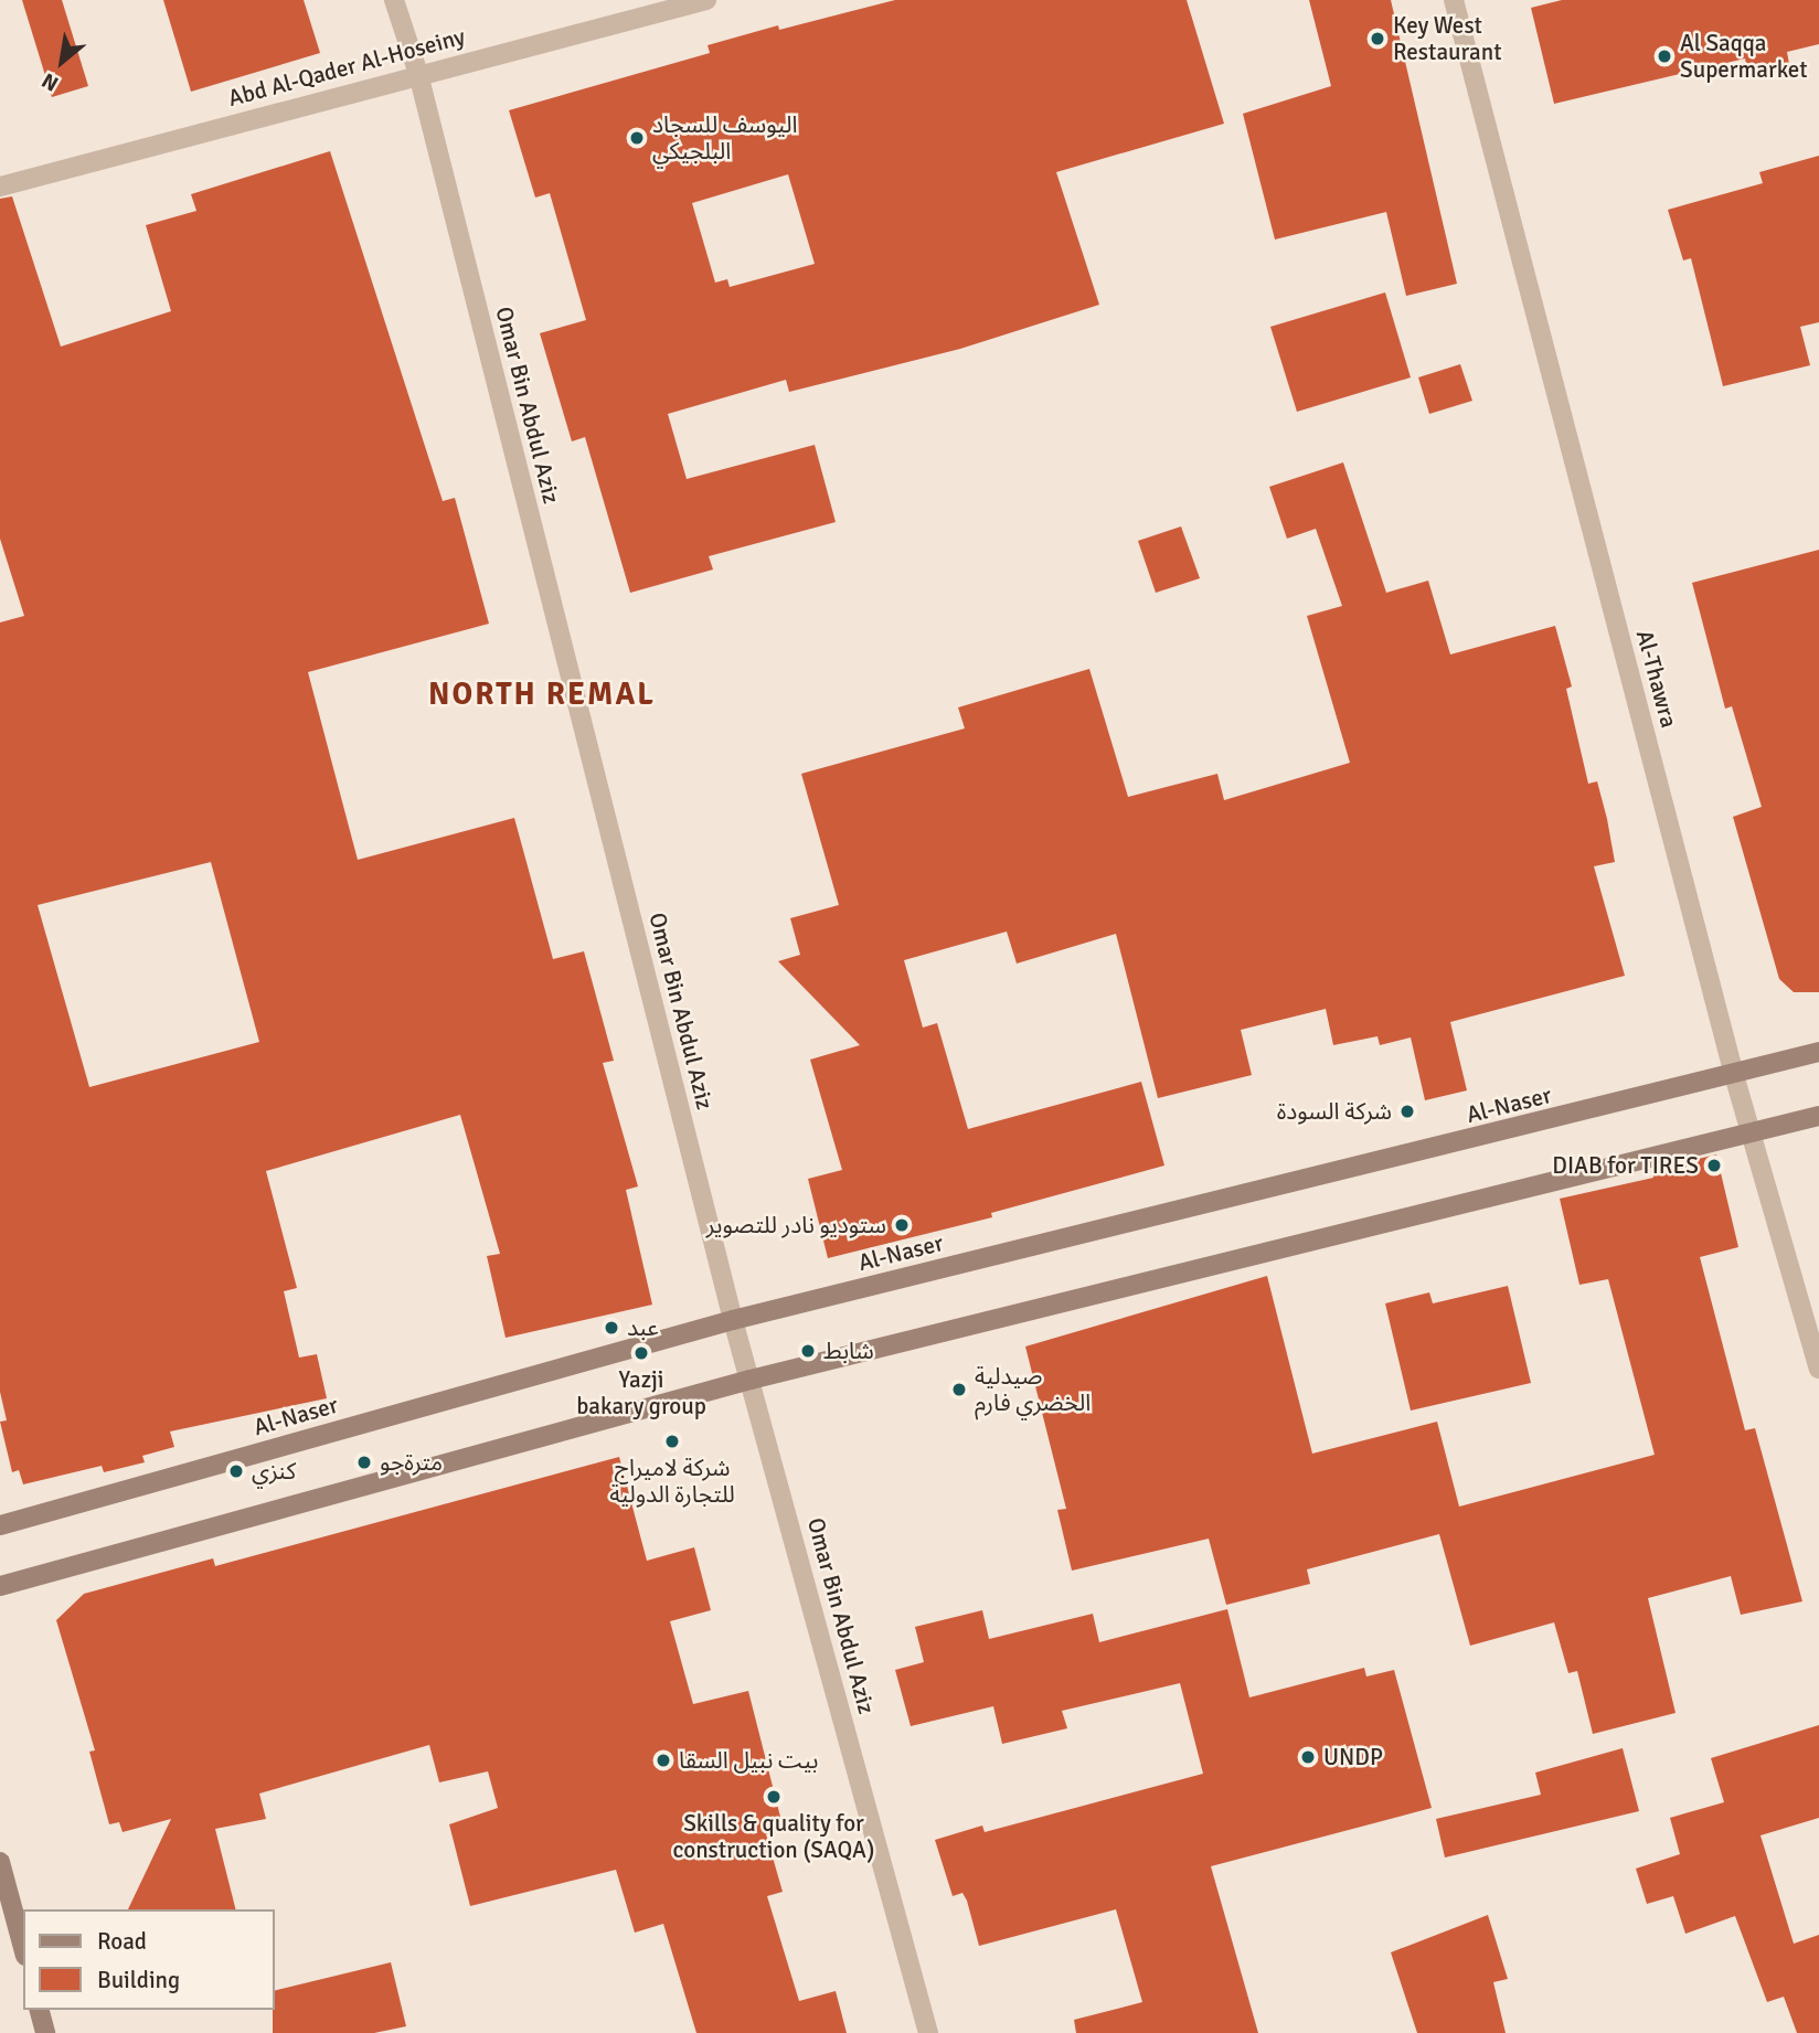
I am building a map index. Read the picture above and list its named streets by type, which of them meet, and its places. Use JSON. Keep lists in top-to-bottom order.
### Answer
{
  "streets": {
    "main road": ["Al-Naser"],
    "street": ["Abd Al-Qader Al-Hoseiny", "Omar Bin Abdul Aziz", "Al-Thawra"]
  },
  "crossings": [
    ["Abd Al-Qader Al-Hoseiny", "Omar Bin Abdul Aziz"],
    ["Omar Bin Abdul Aziz", "Al-Naser"],
    ["Al-Thawra", "Al-Naser"]
  ],
  "districts": ["NORTH REMAL"],
  "places": [
    "Key West Restaurant",
    "Al Saqqa Supermarket",
    "اليوسف للسجاد البلجيكي",
    "شركة السودة",
    "DIAB for TIRES",
    "ستوديو نادر للتصوير",
    "عبد",
    "شابط",
    "Yazji bakary group",
    "صيدلية الخضري فارم",
    "شركة لاميراج للتجارة الدولية",
    "مترةجو",
    "كنزي",
    "UNDP",
    "بيت نبيل السقا",
    "Skills & quality for construction (SAQA)"
  ],
  "legend": ["Road", "Building"],
  "north": "bottom left"
}
